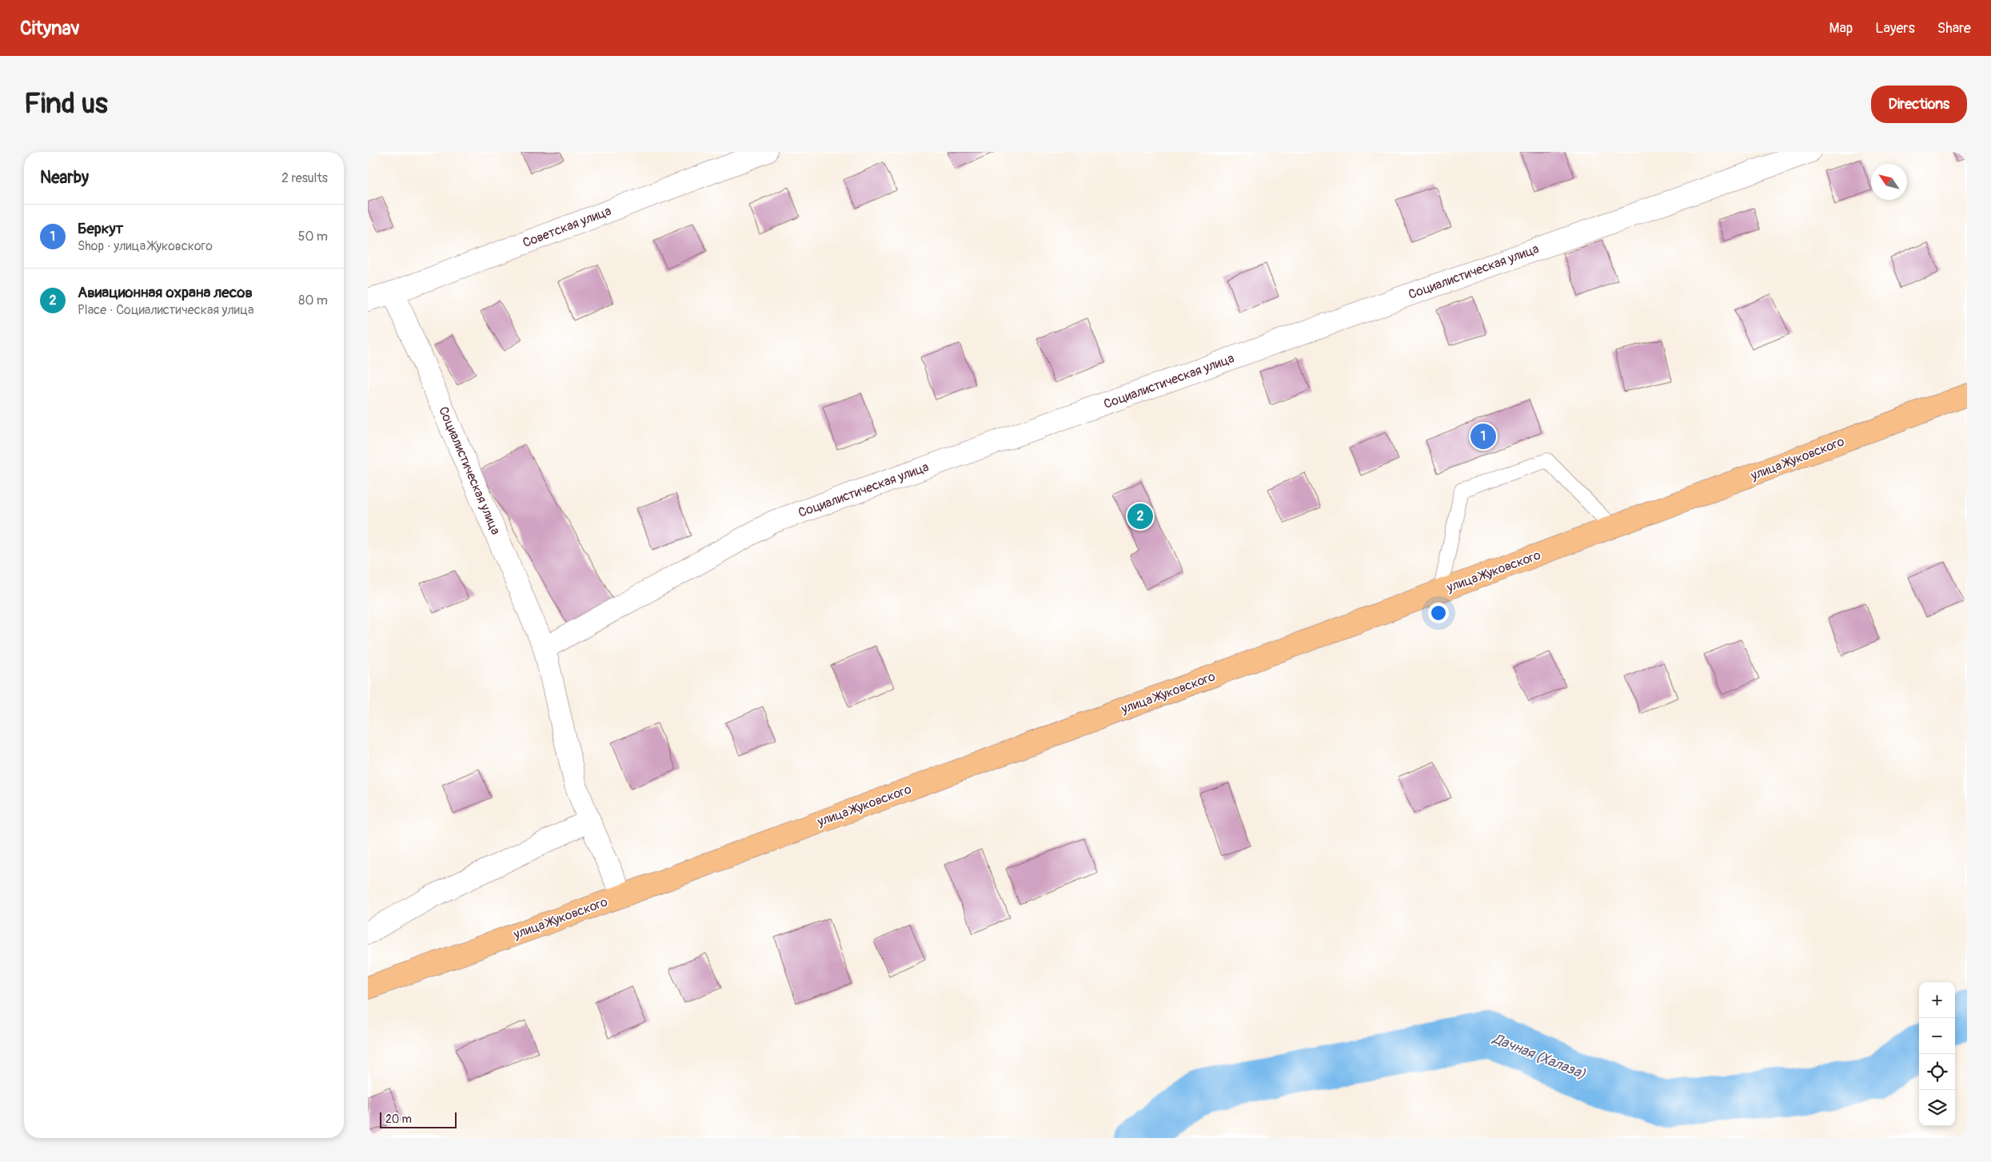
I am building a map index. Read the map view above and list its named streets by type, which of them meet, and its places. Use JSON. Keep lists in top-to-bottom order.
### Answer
{
  "streets": {
    "main road": ["улица Жуковского"],
    "street": ["Советская улица", "Социалистическая улица"]
  },
  "crossings": [
    ["Советская улица", "Социалистическая улица"],
    ["Социалистическая улица", "улица Жуковского"]
  ],
  "water": ["Дачная (Халаза)"],
  "scale_bar": "20 m",
  "north": "top left",
  "page": {
    "header": "Citynav",
    "nav": ["Map", "Layers", "Share"],
    "buttons": "Directions",
    "title": "Find us",
    "heading": ["Nearby", "2 results"],
    "list": [
      {
        "mark": "1",
        "name": "Беркут",
        "note": "Shop · улица Жуковского",
        "value": "50 m"
      },
      {
        "mark": "2",
        "name": "Авиационная охрана лесов",
        "note": "Place · Социалистическая улица",
        "value": "80 m"
      }
    ],
    "pins": ["1", "2"],
    "map_buttons": ["+", "−"],
    "scale": "20 m"
  }
}
